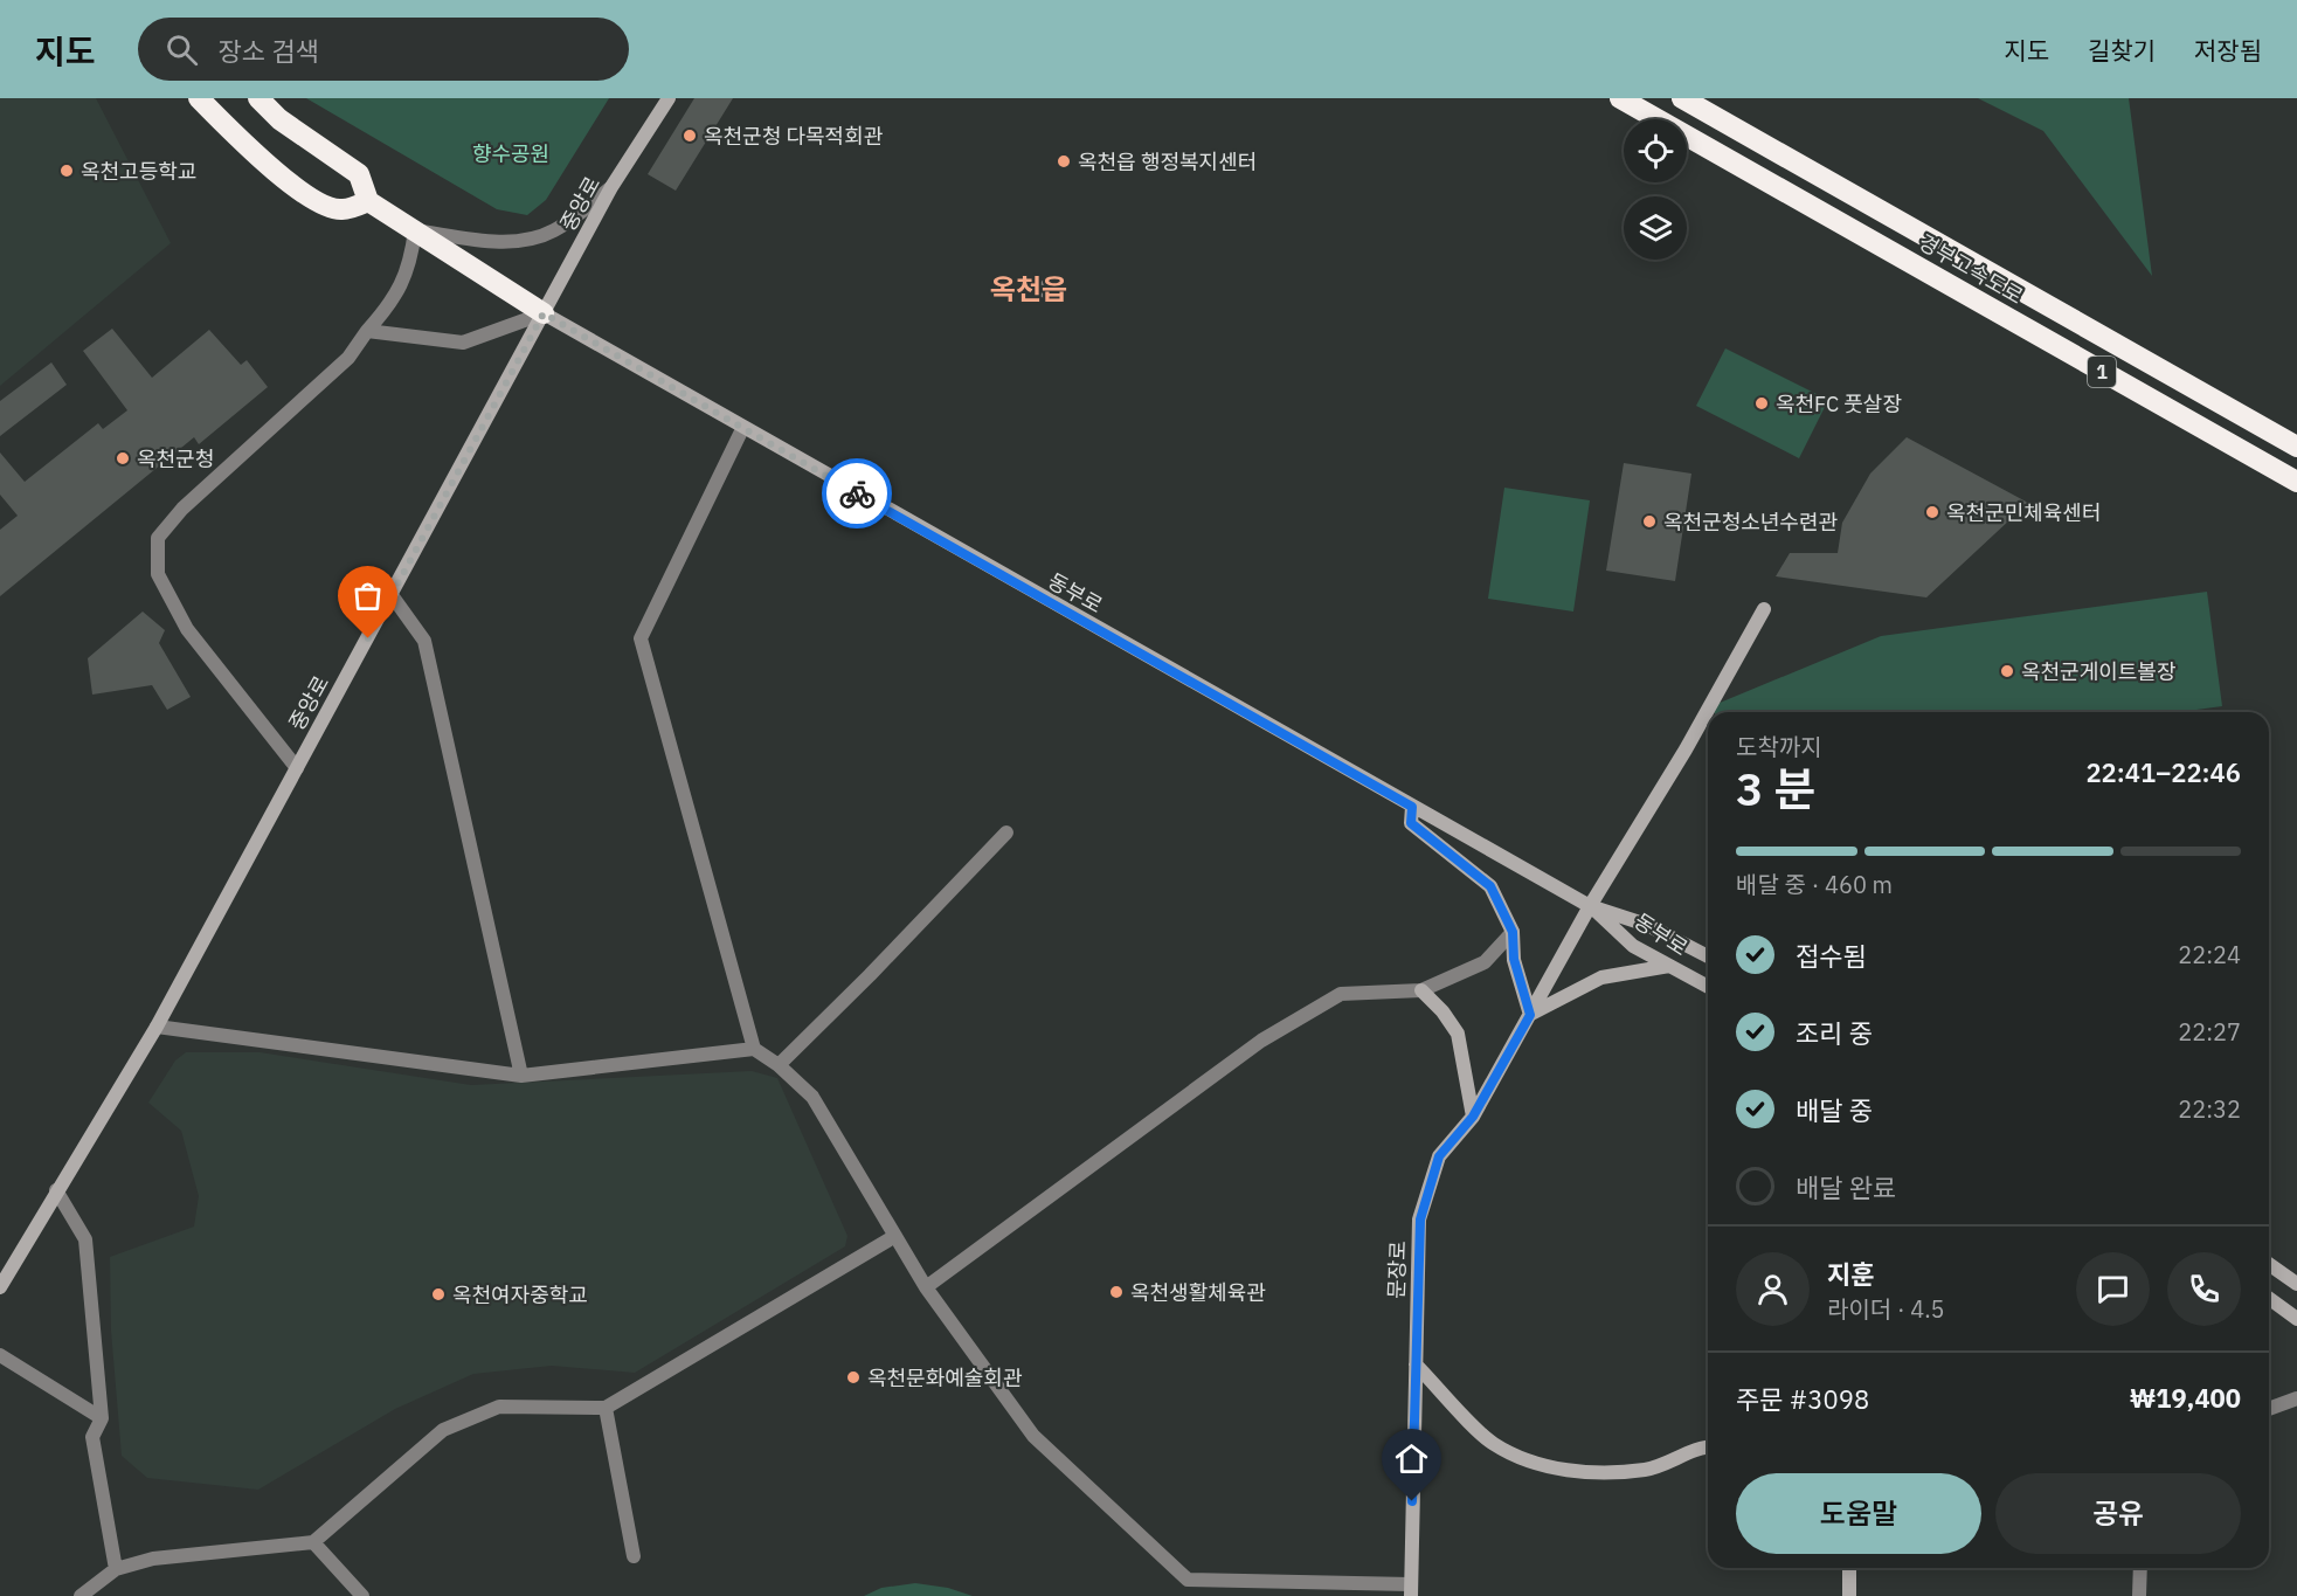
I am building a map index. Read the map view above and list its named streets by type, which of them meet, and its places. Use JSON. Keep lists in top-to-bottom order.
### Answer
{
  "streets": {
    "highway": ["경부고속도로", "1"],
    "street": ["중앙로", "동부로", "문장로"]
  },
  "crossings": [
    ["중앙로", "동부로"],
    ["동부로", "문장로"]
  ],
  "districts": ["옥천읍"],
  "parks": ["향수공원"],
  "places": [
    "옥천군청 다목적회관",
    "옥천읍 행정복지센터",
    "옥천고등학교",
    "옥천FC 풋살장",
    "옥천군청",
    "옥천군민체육센터",
    "옥천군청소년수련관",
    "옥천군게이트볼장",
    "옥천생활체육관",
    "옥천여자중학교",
    "옥천문화예술회관"
  ],
  "page": {
    "header": "지도",
    "search": "장소 검색",
    "nav": ["지도", "길찾기", "저장됨"],
    "heading": ["3 분", "도착까지", "22:41–22:46"],
    "panel": [
      "지훈",
      "라이더 · 4.5",
      "주문 #3098",
      "₩19,400"
    ],
    "bar": "배달 중 · 460 m",
    "list": [
      ["접수됨", "22:24"],
      ["조리 중", "22:27"],
      ["배달 중", "22:32"],
      "배달 완료"
    ],
    "buttons": ["도움말", "공유"]
  }
}
